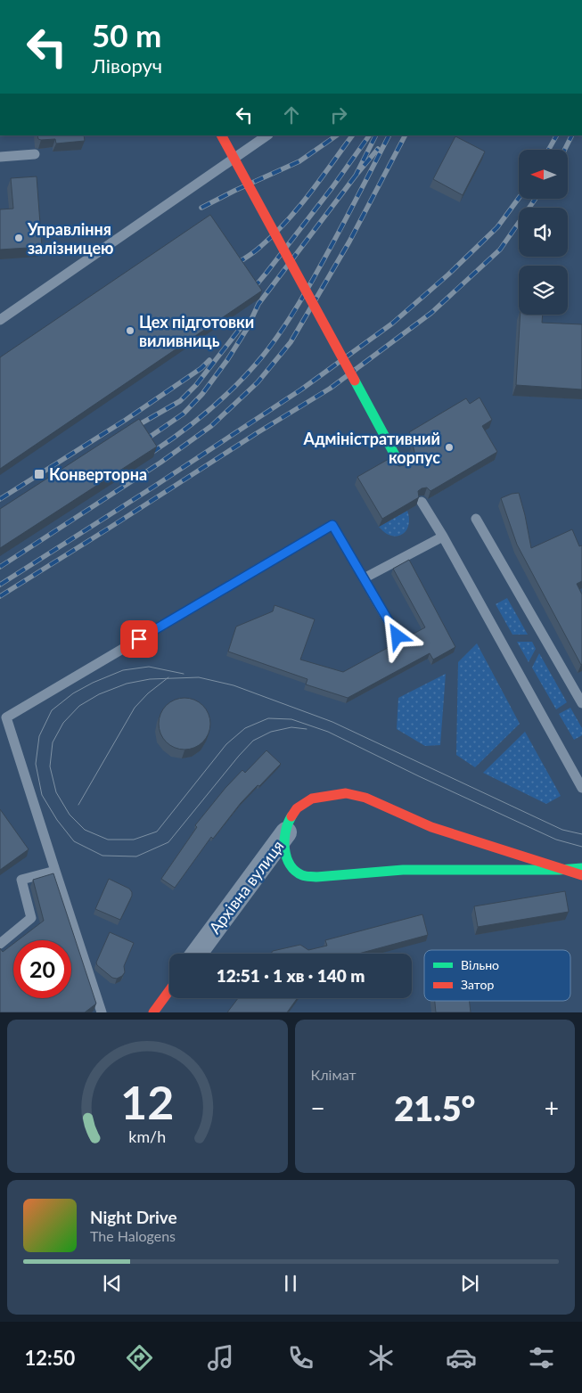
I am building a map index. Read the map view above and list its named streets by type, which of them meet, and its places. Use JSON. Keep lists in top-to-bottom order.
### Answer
{
  "streets": {
    "street": ["Архівна вулиця"]
  },
  "places": {
    "other": ["Управління залізницею", "Цех підготовки виливниць", "Адміністративний корпус"],
    "transit": ["Конверторна"]
  },
  "legend": ["Вільно", "Затор"],
  "north": "left",
  "page": {
    "turn": ["50 m", "Ліворуч"],
    "limit": "20",
    "trip": "12:51 · 1 хв · 140 m",
    "tile": "Клімат",
    "heat": ["−", "21.5°", "+"],
    "song": ["Night Drive", "The Halogens"],
    "tabs": "12:50",
    "gauge": ["12", "km/h"]
  }
}
